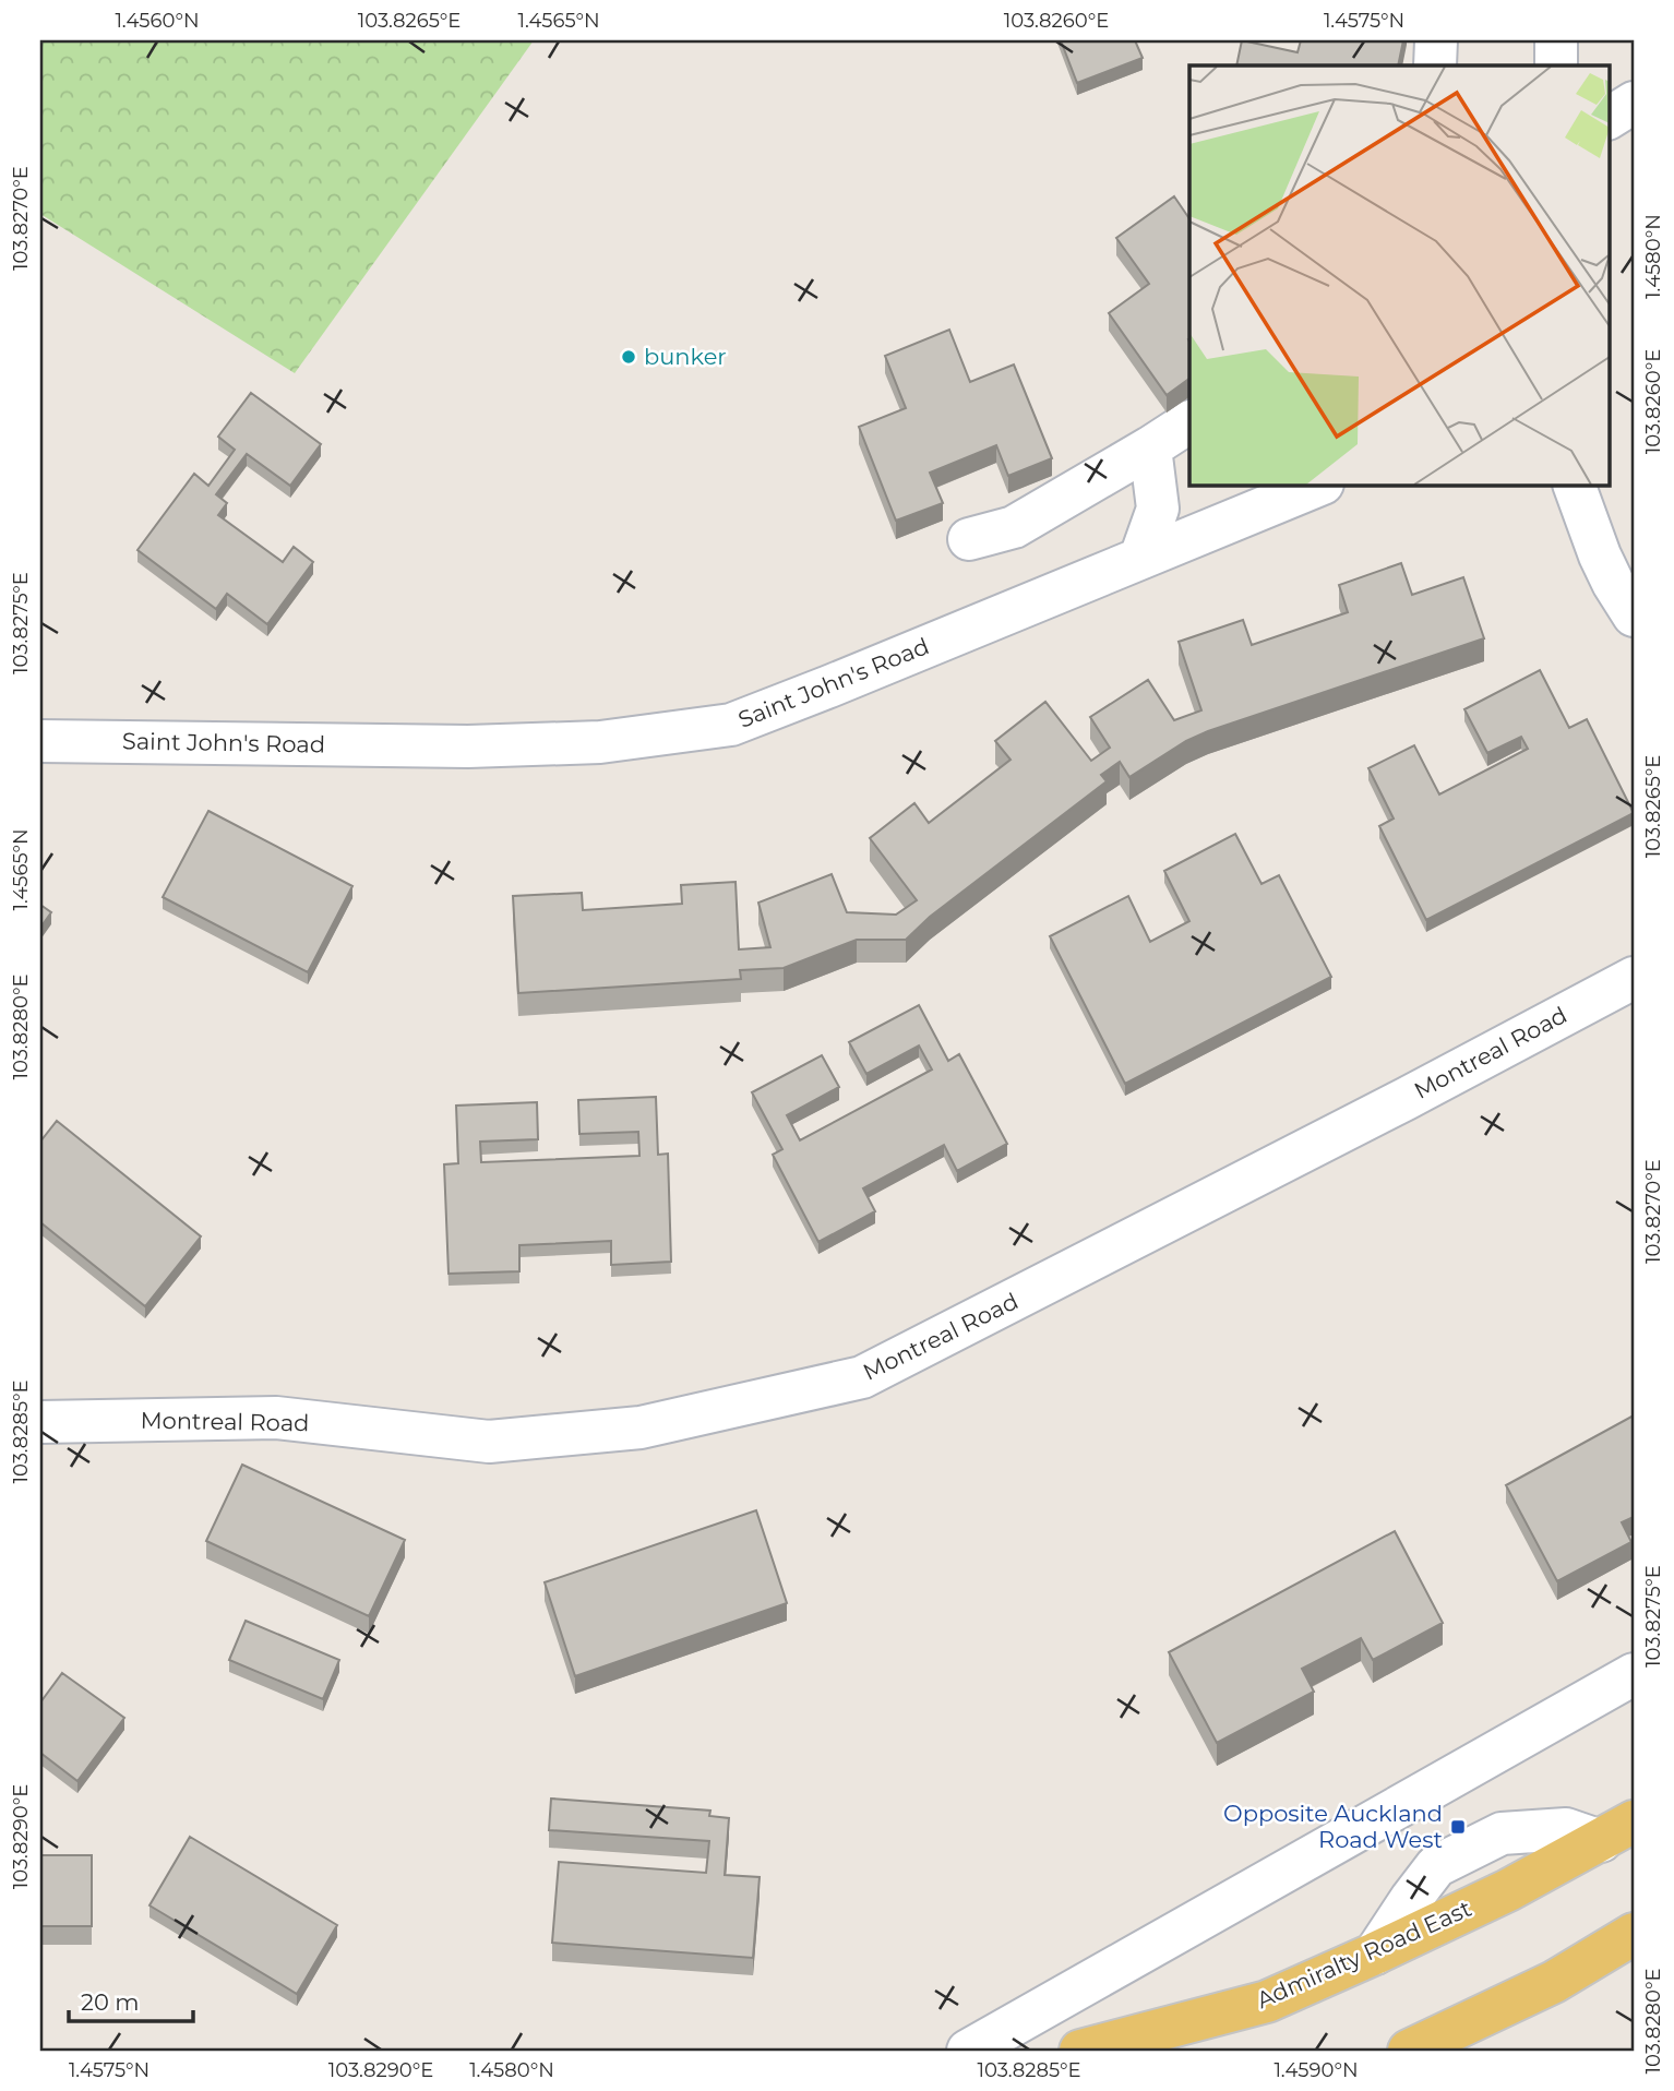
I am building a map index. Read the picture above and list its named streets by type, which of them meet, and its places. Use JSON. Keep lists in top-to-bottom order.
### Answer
{
  "streets": {
    "main road": ["Admiralty Road East"],
    "street": ["Saint John's Road", "Montreal Road"]
  },
  "places": {
    "other": ["bunker"],
    "transit": ["Opposite Auckland Road West"]
  },
  "scale_bar": "20 m",
  "coordinates": [
    "1.4560°N",
    "103.8265°E",
    "1.4565°N",
    "103.8260°E",
    "1.4575°N",
    "103.8270°E",
    "1.4580°N",
    "103.8275°E",
    "103.8280°E",
    "103.8285°E",
    "103.8290°E",
    "1.4590°N"
  ]
}
